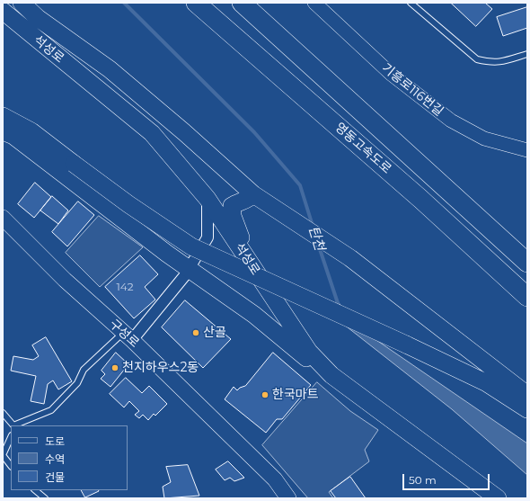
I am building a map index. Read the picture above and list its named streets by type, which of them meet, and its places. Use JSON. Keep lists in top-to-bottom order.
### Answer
{
  "streets": {
    "highway": ["석성로", "영동고속도로"],
    "main road": ["구성로"],
    "street": ["기흥로116번길"]
  },
  "water": ["탄천"],
  "places": ["산골", "천지하우스2동", "한국마트"],
  "house_numbers": ["142"],
  "legend": ["도로", "수역", "건물"],
  "scale_bar": "50 m"
}
